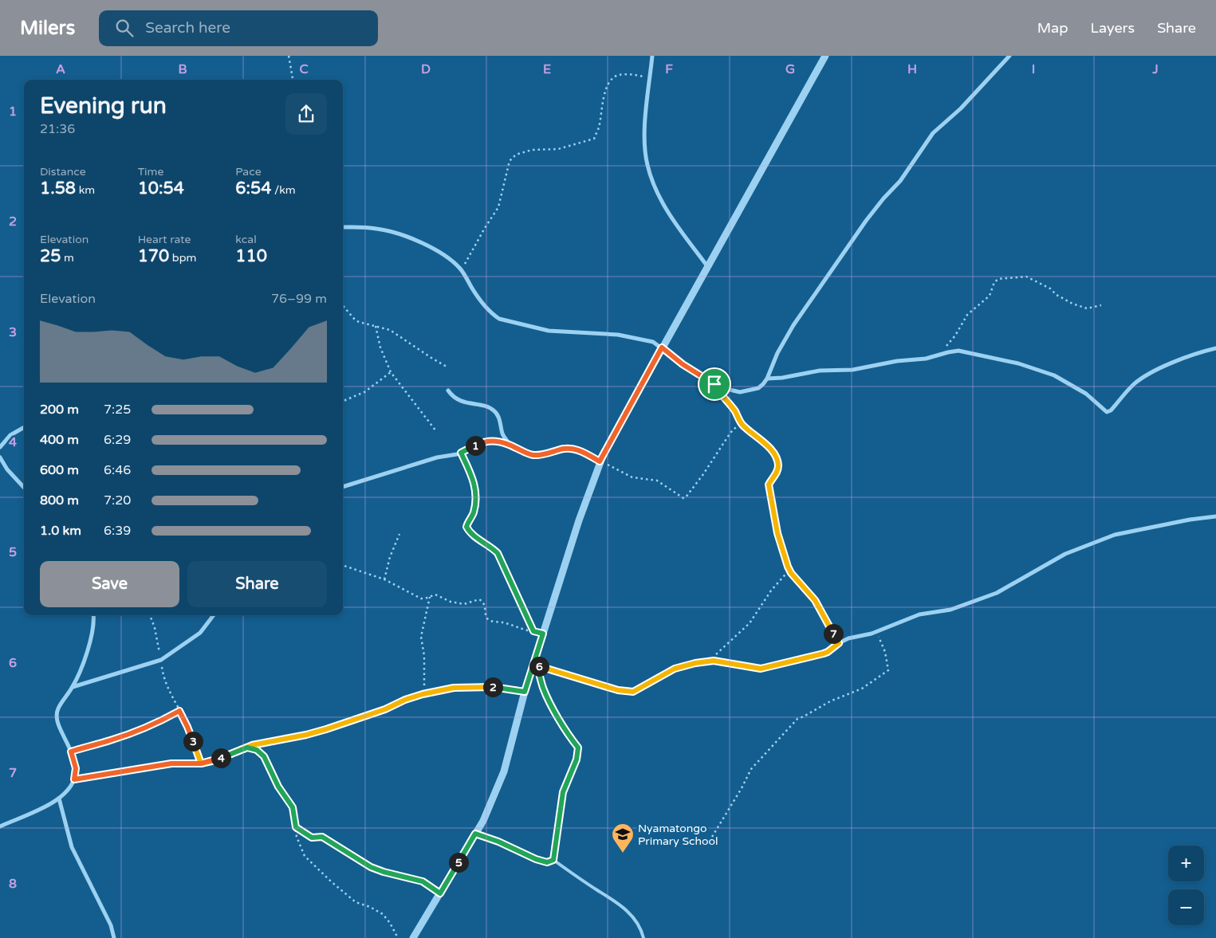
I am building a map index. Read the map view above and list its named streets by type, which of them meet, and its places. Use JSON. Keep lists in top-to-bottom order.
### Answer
{
  "places": {
    "school or university": ["Nyamatongo Primary School"]
  },
  "page": {
    "header": "Milers",
    "search": "Search here",
    "nav": ["Map", "Layers", "Share"],
    "heading": ["Evening run", "21:36"],
    "stats": [
      ["Distance", "1.58 km"],
      ["Time", "10:54"],
      ["Pace", "6:54 /km"],
      ["Elevation", "25 m"],
      ["Heart rate", "170 bpm"],
      ["kcal", "110"]
    ],
    "chart": ["Elevation", "76–99 m"],
    "list": [
      {
        "name": "200 m",
        "note": "7:25"
      },
      {
        "name": "400 m",
        "note": "6:29"
      },
      {
        "name": "600 m",
        "note": "6:46"
      },
      {
        "name": "800 m",
        "note": "7:20"
      },
      {
        "name": "1.0 km",
        "note": "6:39"
      }
    ],
    "pins": [
      "1",
      "7",
      "6",
      "2",
      "3",
      "4",
      "5"
    ],
    "buttons": ["Save", "Share"],
    "map_buttons": ["+", "−"]
  },
  "grid": {
    "columns": [
      "A",
      "B",
      "C",
      "D",
      "E",
      "F",
      "G",
      "H",
      "I",
      "J"
    ],
    "rows": [
      "1",
      "2",
      "3",
      "4",
      "5",
      "6",
      "7",
      "8"
    ]
  }
}
